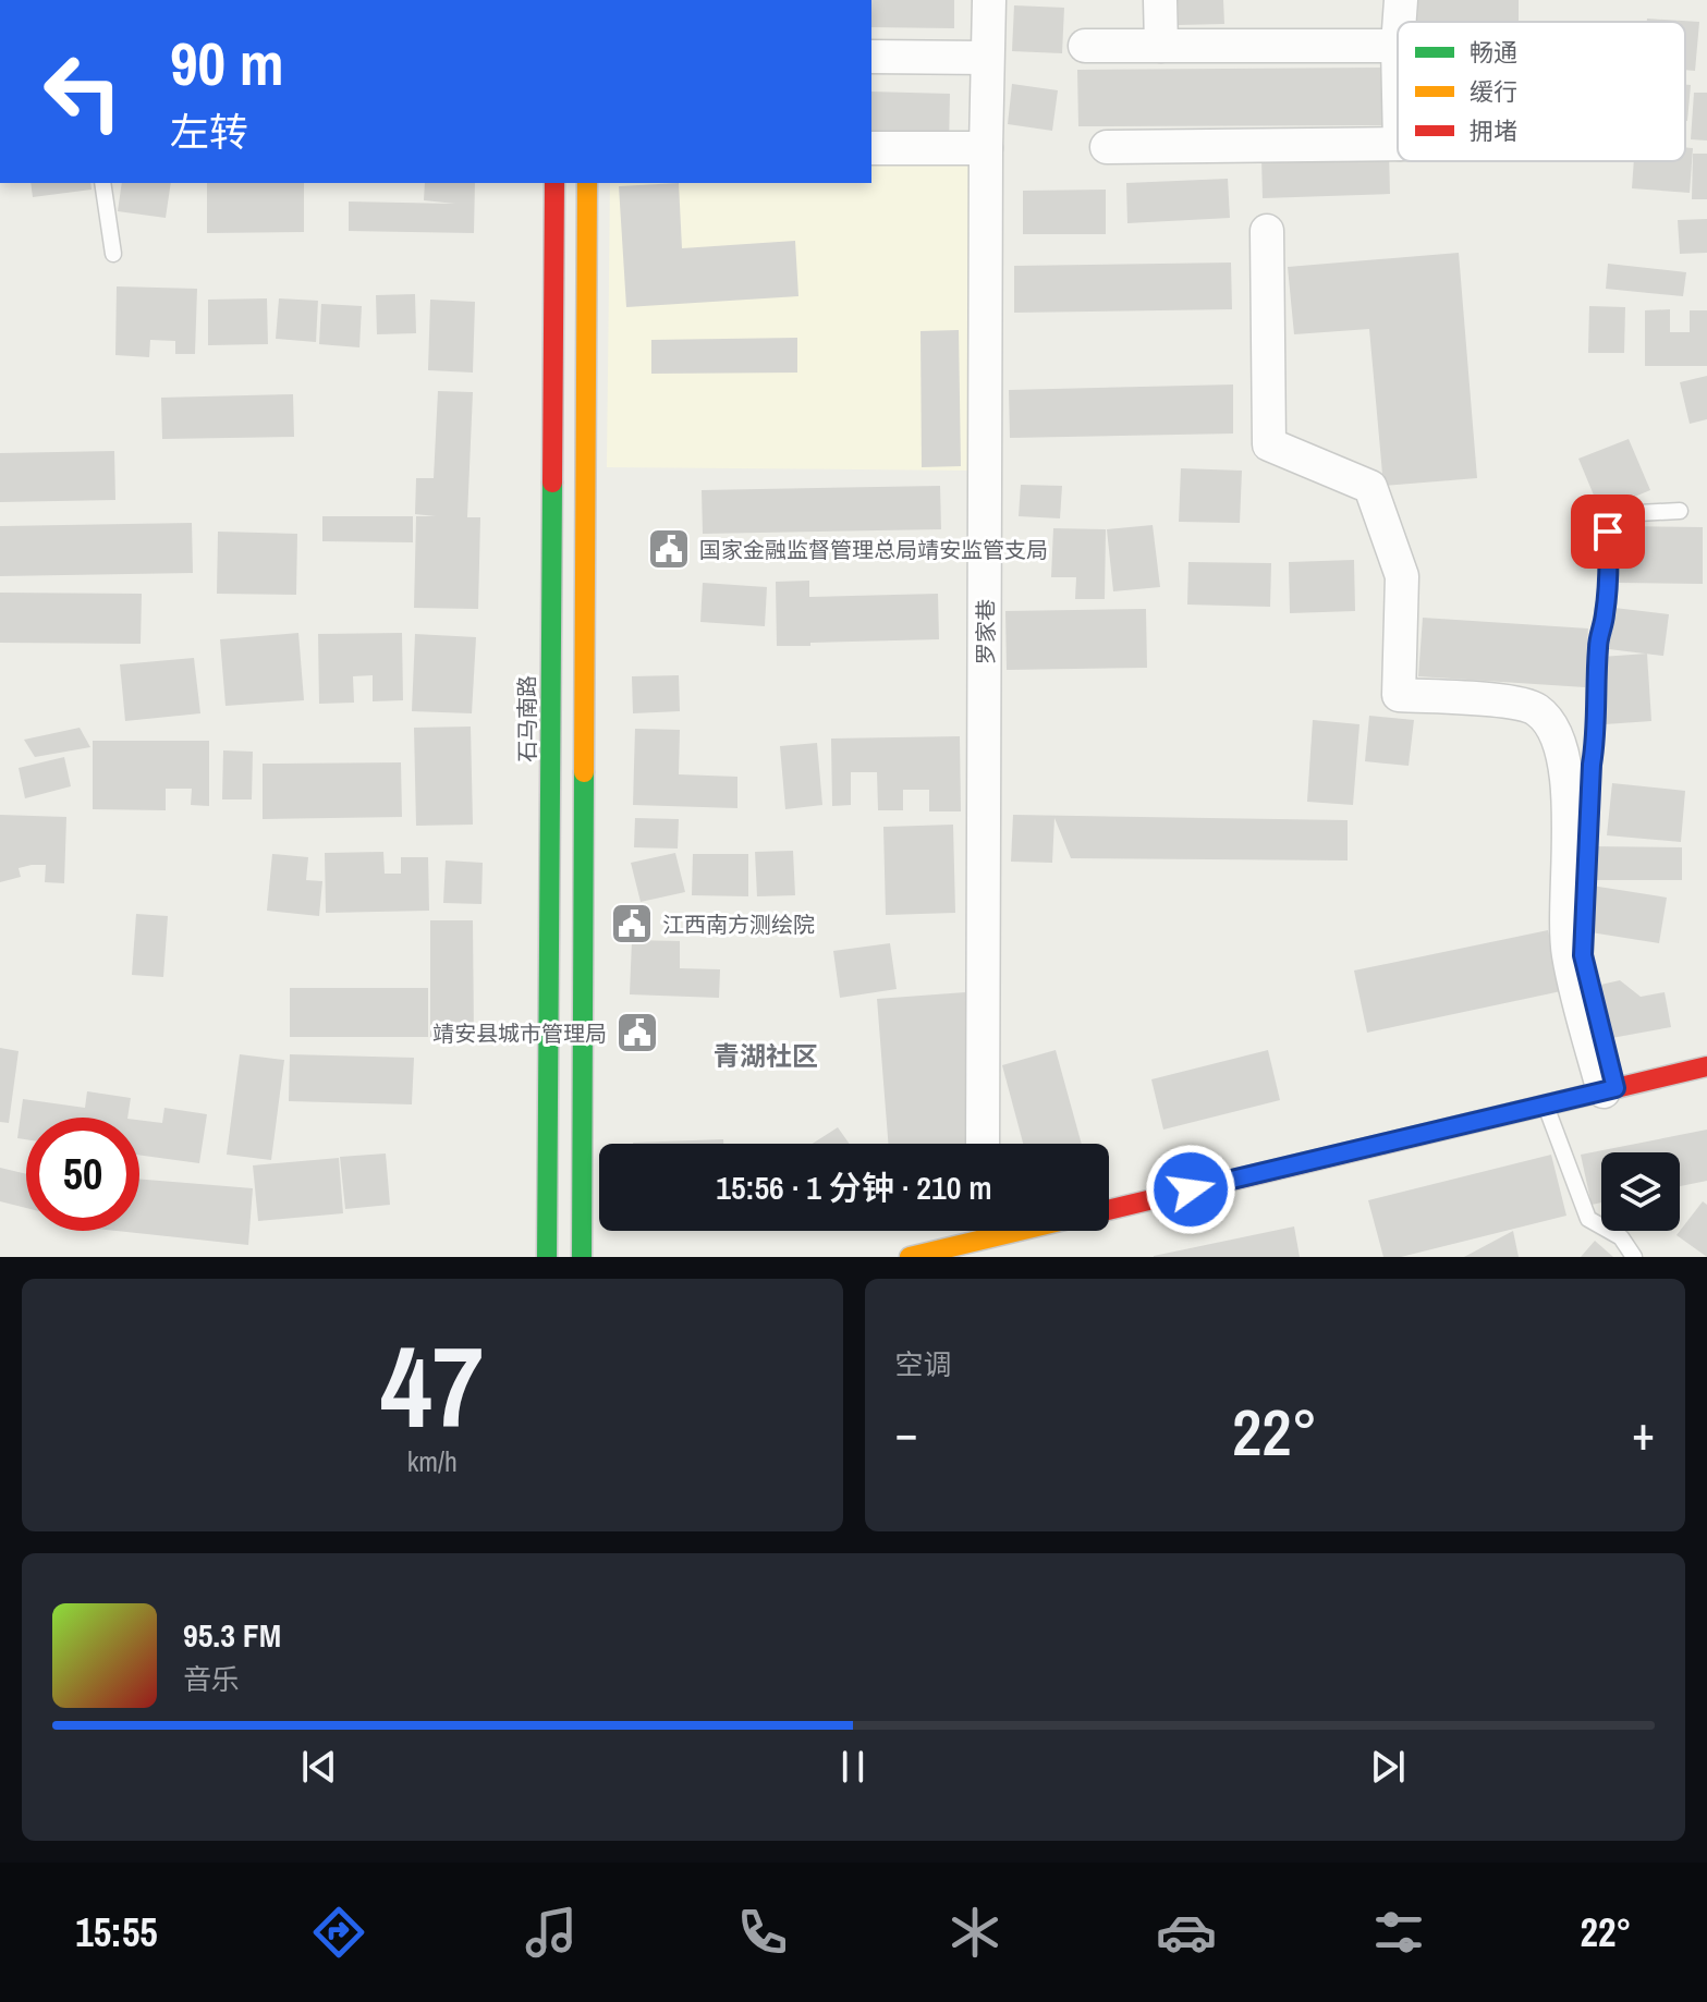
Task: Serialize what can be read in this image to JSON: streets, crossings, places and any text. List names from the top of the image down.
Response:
{
  "streets": {
    "main road": ["石马南路"],
    "street": ["罗家巷"]
  },
  "districts": ["青湖社区"],
  "places": {
    "public building": ["国家金融监督管理总局靖安监管支局", "江西南方测绘院", "靖安县城市管理局"]
  },
  "legend": ["畅通", "缓行", "拥堵"],
  "page": {
    "turn": ["90 m", "左转"],
    "limit": "50",
    "trip": "15:56 · 1 分钟 · 210 m",
    "tile": [
      ["47", "km/h"],
      "空调"
    ],
    "heat": ["−", "22°", "+"],
    "song": ["95.3 FM", "音乐"],
    "tabs": ["15:55", "22°"]
  }
}
